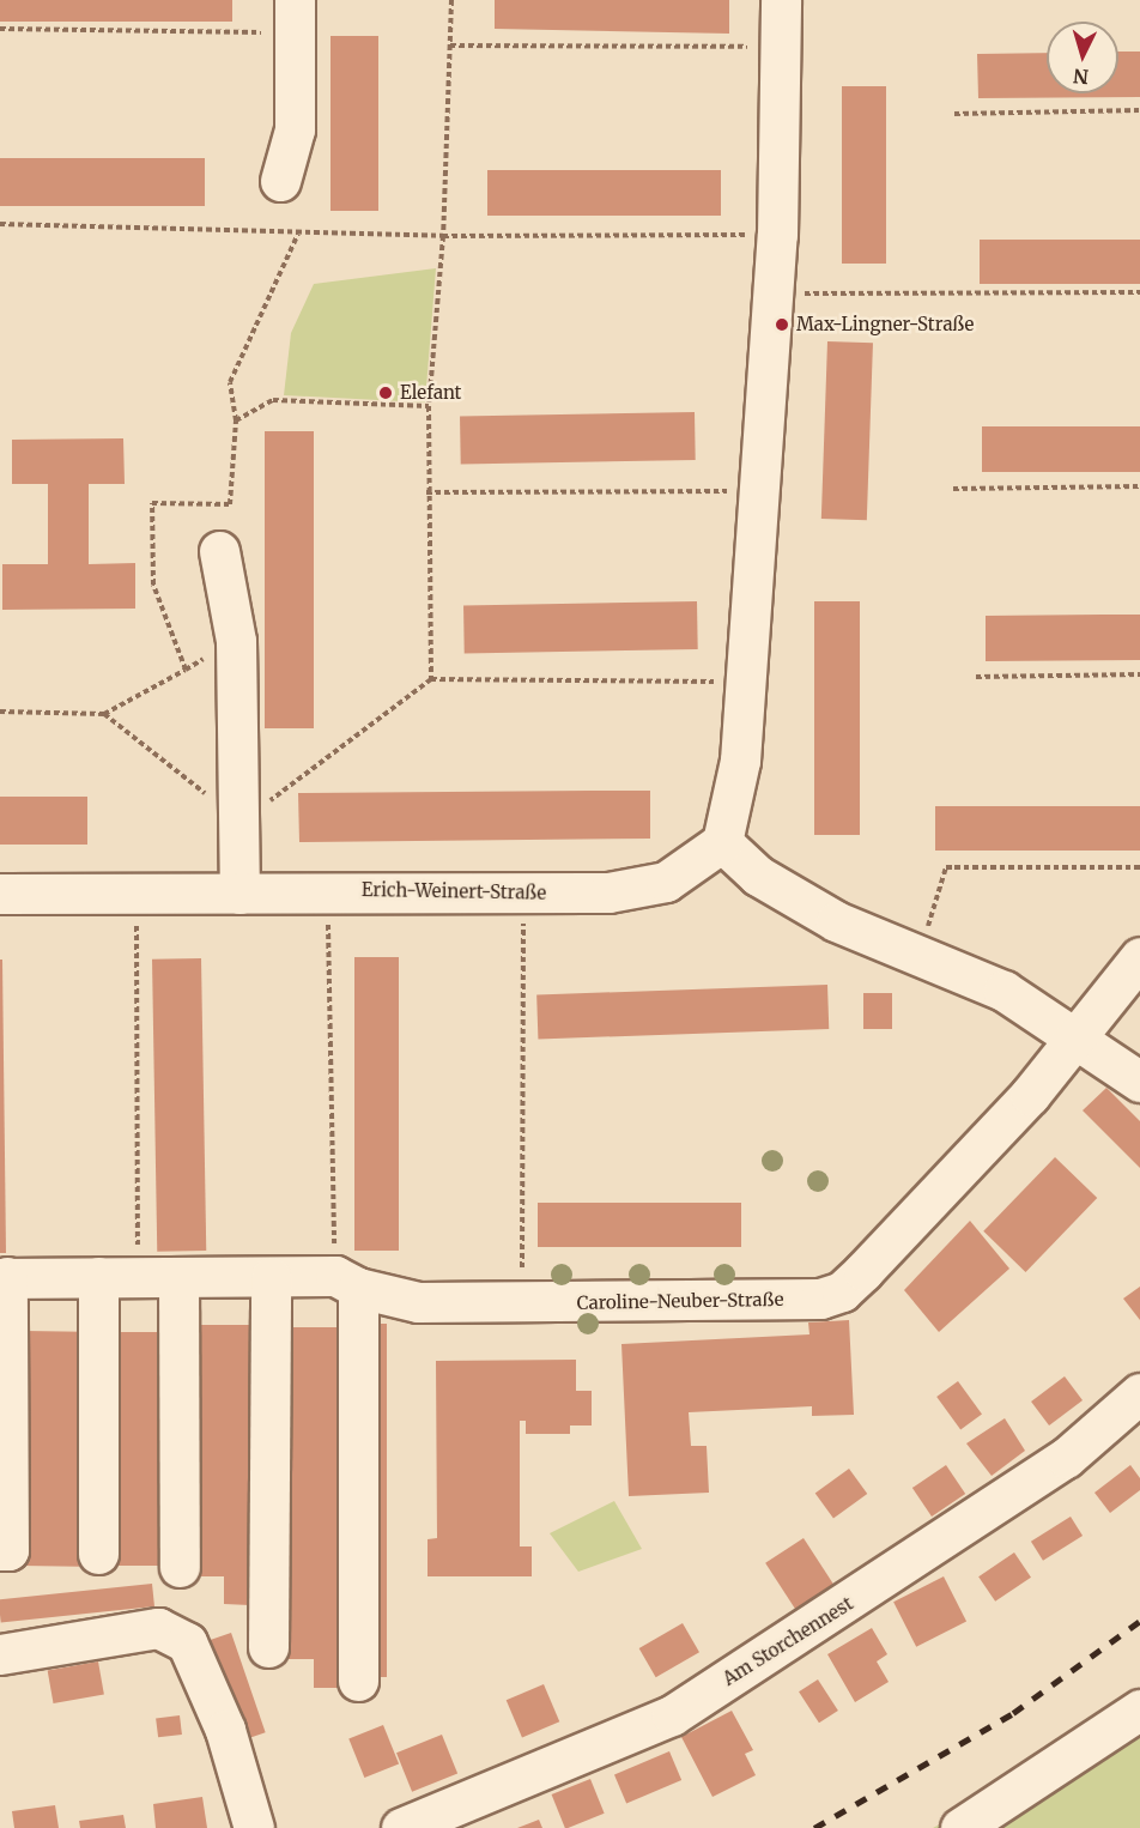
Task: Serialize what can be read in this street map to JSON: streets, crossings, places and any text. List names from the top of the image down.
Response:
{
  "streets": {
    "street": ["Erich-Weinert-Straße", "Caroline-Neuber-Straße", "Am Storchennest"]
  },
  "places": ["Max-Lingner-Straße", "Elefant"],
  "north": "bottom"
}
